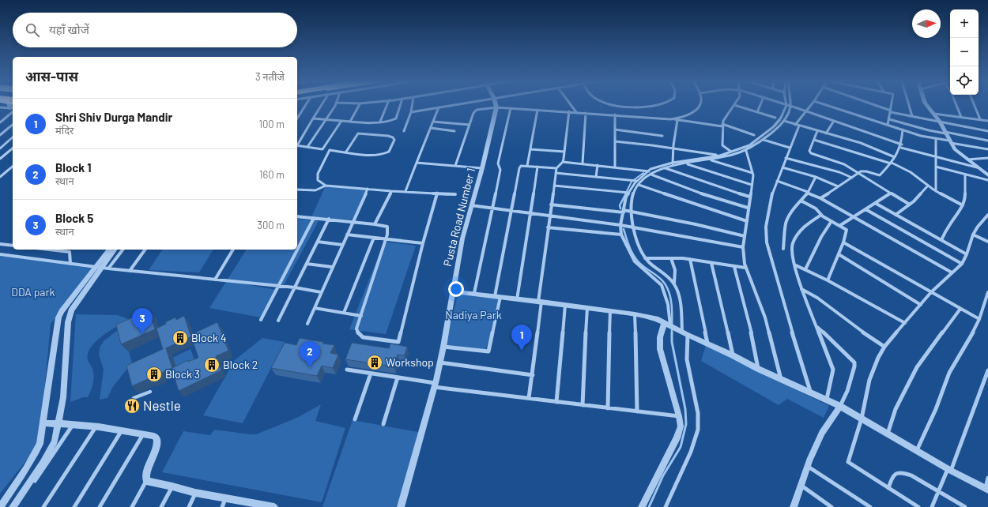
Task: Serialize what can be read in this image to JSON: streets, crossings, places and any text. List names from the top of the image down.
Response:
{
  "streets": {
    "street": ["Pusta Road Number 1"]
  },
  "parks": ["DDA park", "Nadiya Park"],
  "places": {
    "building": [
      "Block 4",
      "Workshop",
      "Block 2",
      "Block 3"
    ],
    "restaurant": ["Nestle"]
  },
  "north": "right",
  "page": {
    "map_buttons": ["+", "−"],
    "search": "यहाँ खोजें",
    "heading": ["आस-पास", "3 नतीजे"],
    "list": [
      {
        "mark": "1",
        "name": "Shri Shiv Durga Mandir",
        "note": "मंदिर",
        "value": "100 m"
      },
      {
        "mark": "2",
        "name": "Block 1",
        "note": "स्थान",
        "value": "160 m"
      },
      {
        "mark": "3",
        "name": "Block 5",
        "note": "स्थान",
        "value": "300 m"
      }
    ],
    "pins": ["3", "1", "2"]
  }
}
